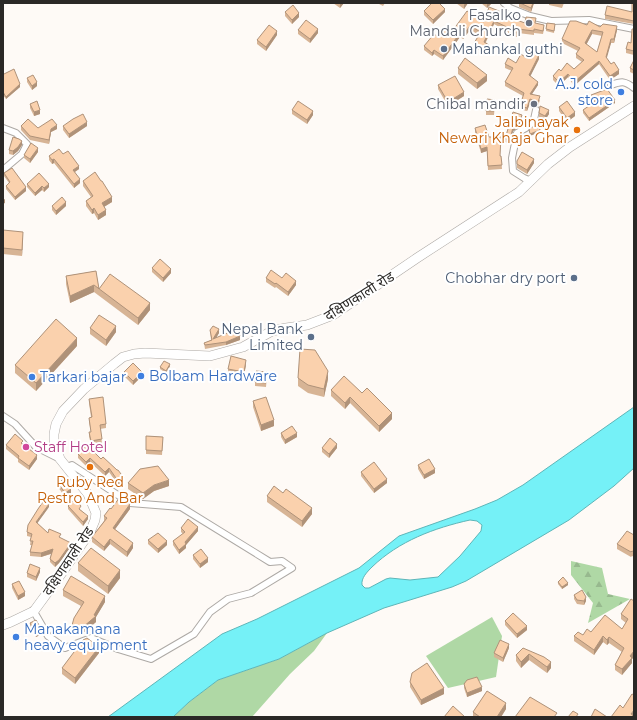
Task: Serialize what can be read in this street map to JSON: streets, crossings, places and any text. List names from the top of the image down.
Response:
{
  "streets": {
    "main road": ["दक्षिणकाली रोड"]
  },
  "places": [
    "Fasalko Mandali Church",
    "Mahankal guthi",
    "A.J. cold store",
    "Chibal mandir",
    "Jalbinayak Newari Khaja Ghar",
    "Chobhar dry port",
    "Nepal Bank Limited",
    "Bolbam Hardware",
    "Tarkari bajar",
    "Staff Hotel",
    "Ruby Red Restro And Bar",
    "Manakamana heavy equipment"
  ]
}
